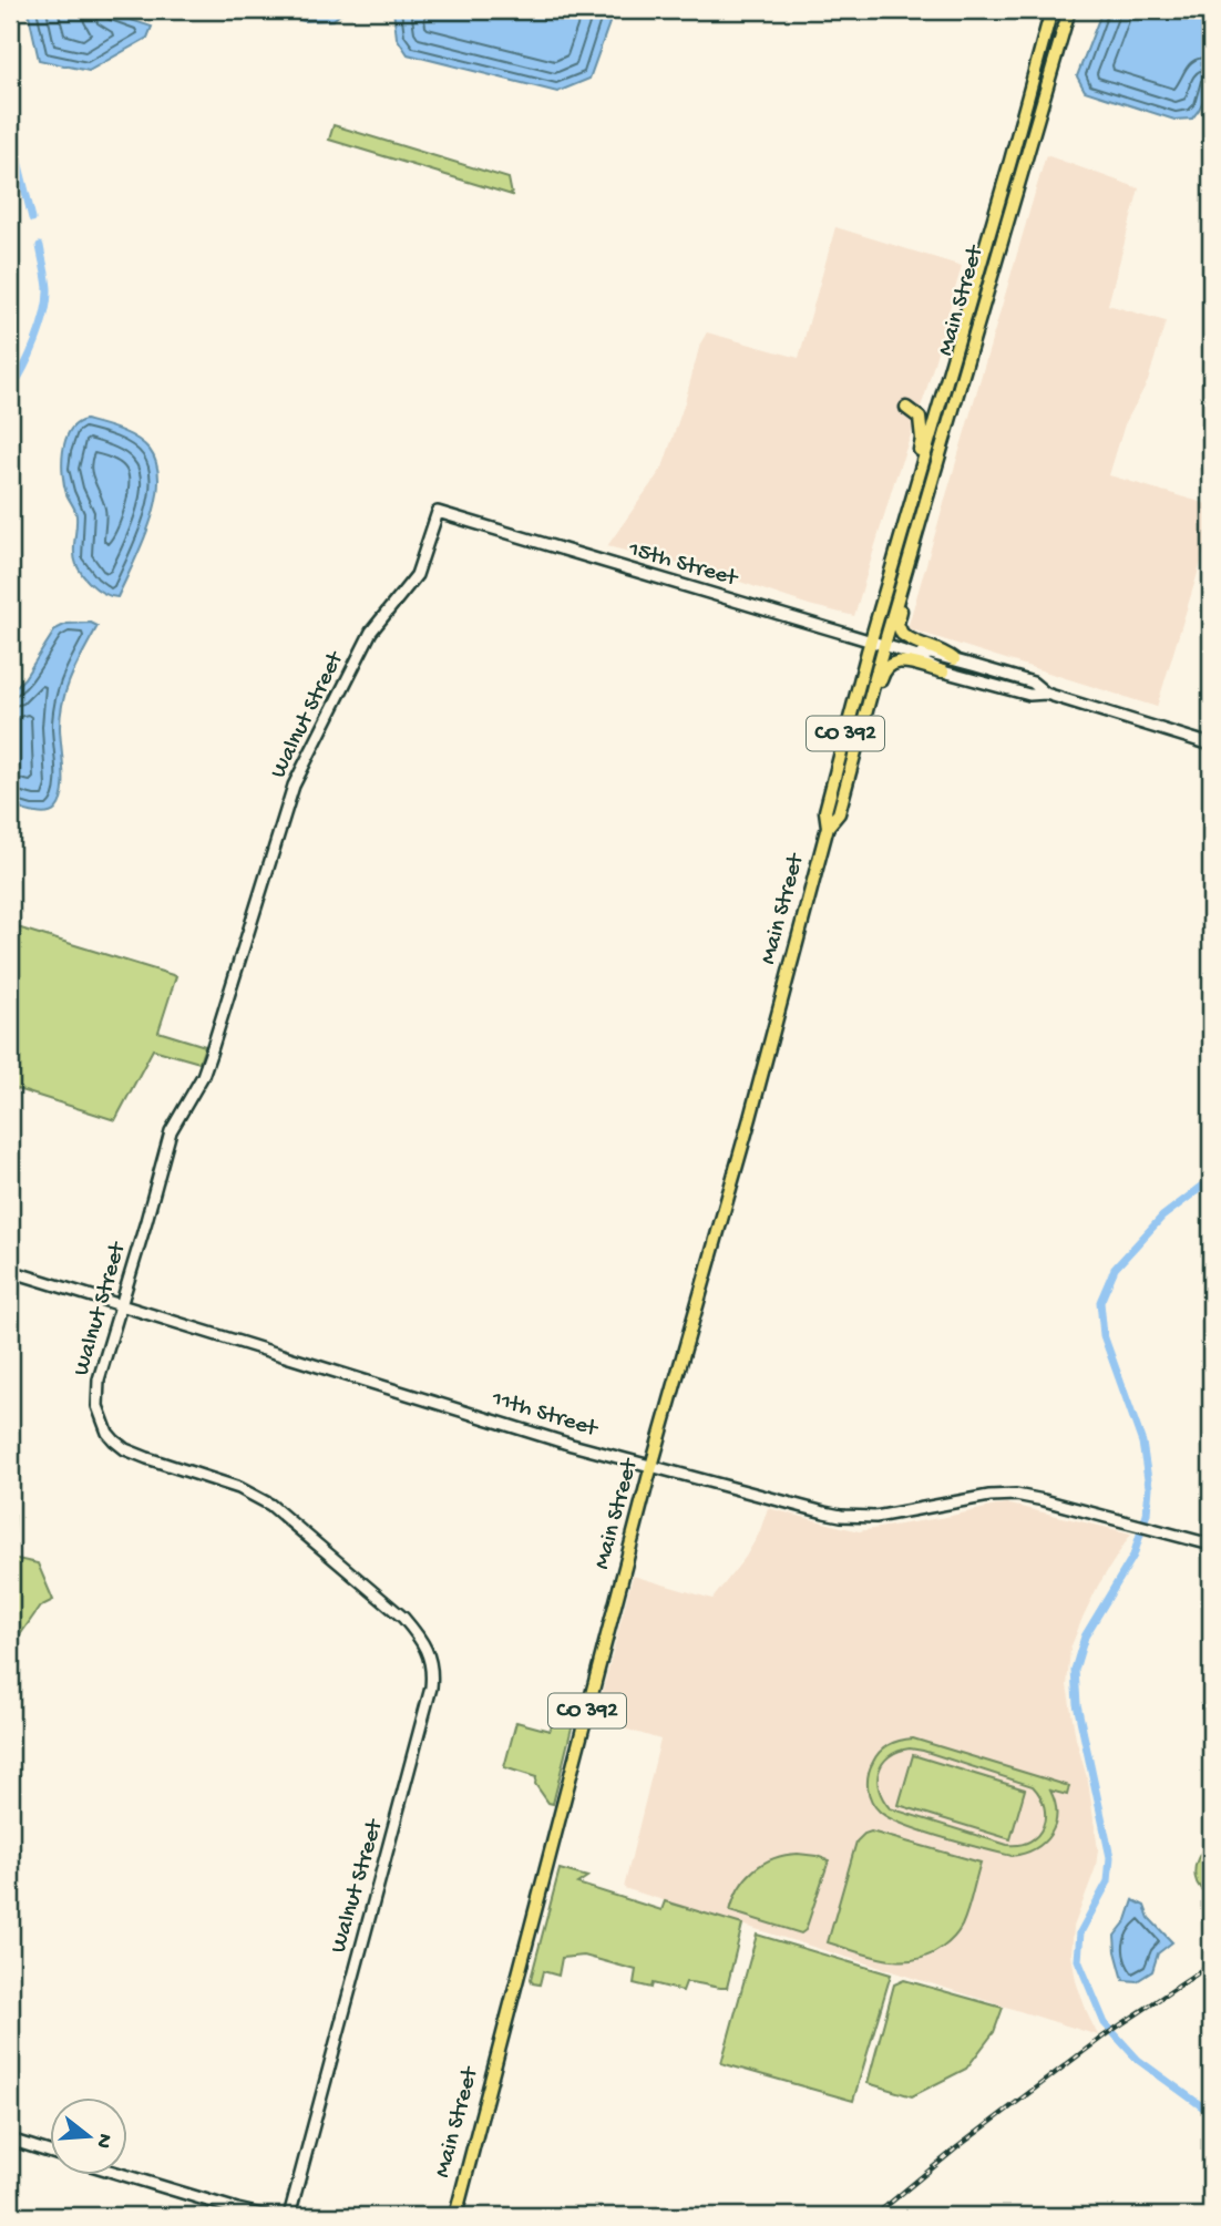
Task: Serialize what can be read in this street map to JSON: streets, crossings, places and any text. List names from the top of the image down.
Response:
{
  "streets": {
    "main road": ["Main Street", "CO 392"],
    "street": ["15th Street", "Walnut Street", "11th Street"]
  },
  "crossings": [
    ["Main Street", "15th Street"],
    ["Main Street", "11th Street"],
    ["15th Street", "Walnut Street"],
    ["Walnut Street", "11th Street"]
  ],
  "north": "right"
}
